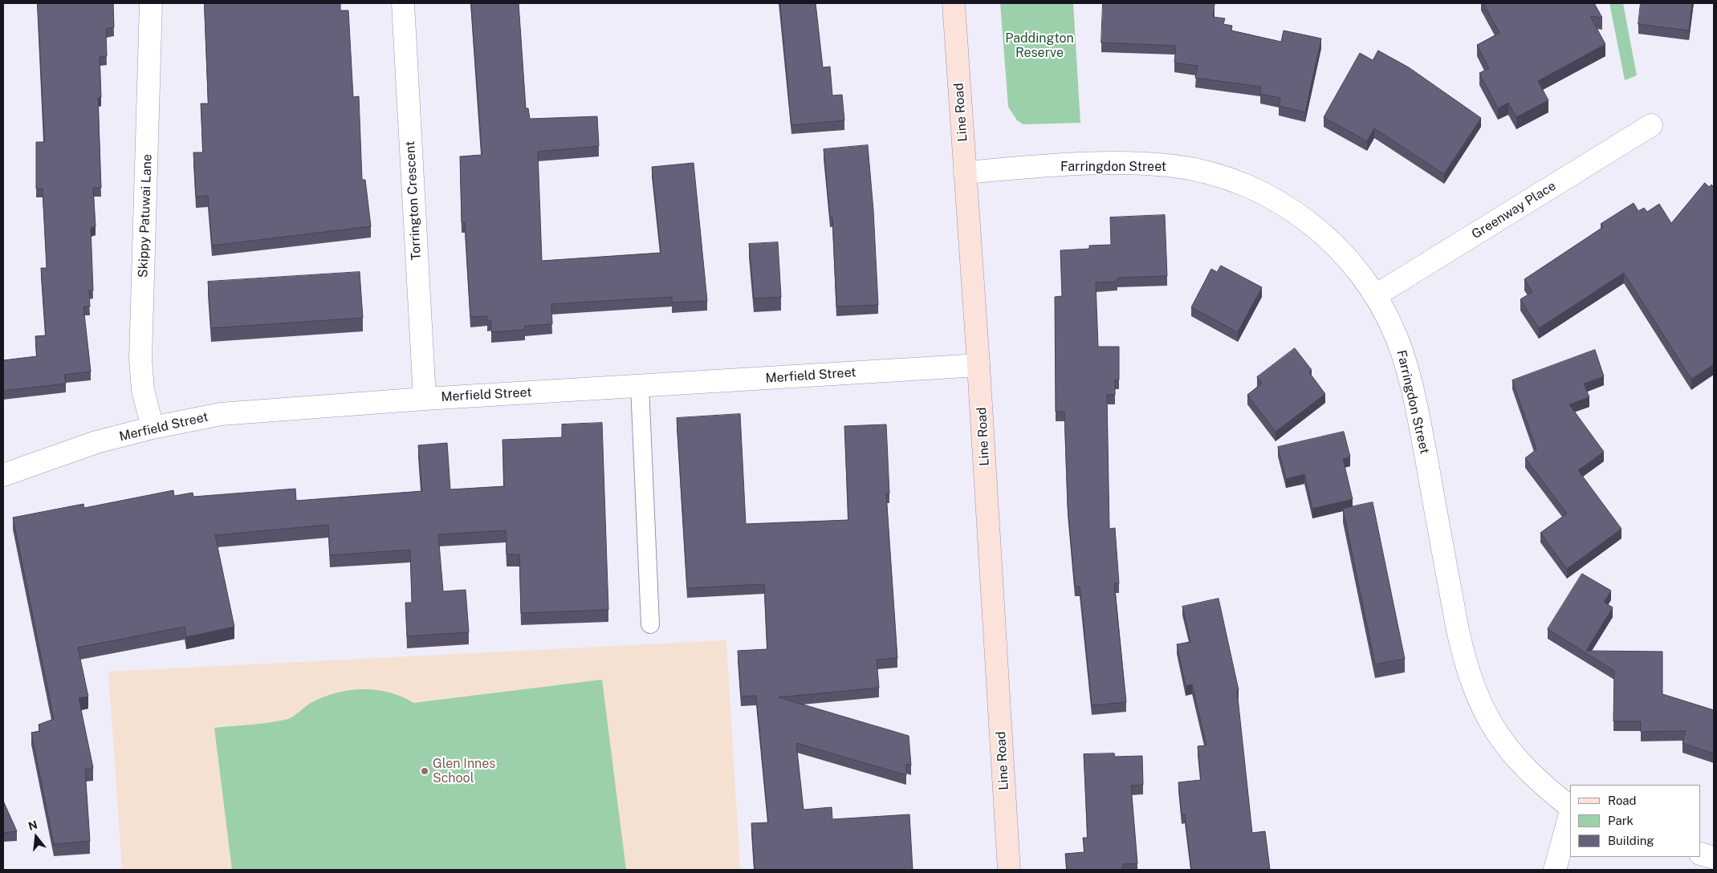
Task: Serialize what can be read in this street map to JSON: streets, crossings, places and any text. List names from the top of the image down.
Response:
{
  "streets": {
    "main road": ["Line Road"],
    "street": [
      "Farringdon Street",
      "Torrington Crescent",
      "Greenway Place",
      "Skippy Patuwai Lane",
      "Merfield Street"
    ]
  },
  "crossings": [
    ["Line Road", "Farringdon Street"],
    ["Line Road", "Merfield Street"],
    ["Farringdon Street", "Greenway Place"],
    ["Torrington Crescent", "Merfield Street"],
    ["Skippy Patuwai Lane", "Merfield Street"]
  ],
  "parks": ["Paddington Reserve"],
  "places": ["Glen Innes School"],
  "legend": ["Road", "Park", "Building"],
  "north": "top"
}
